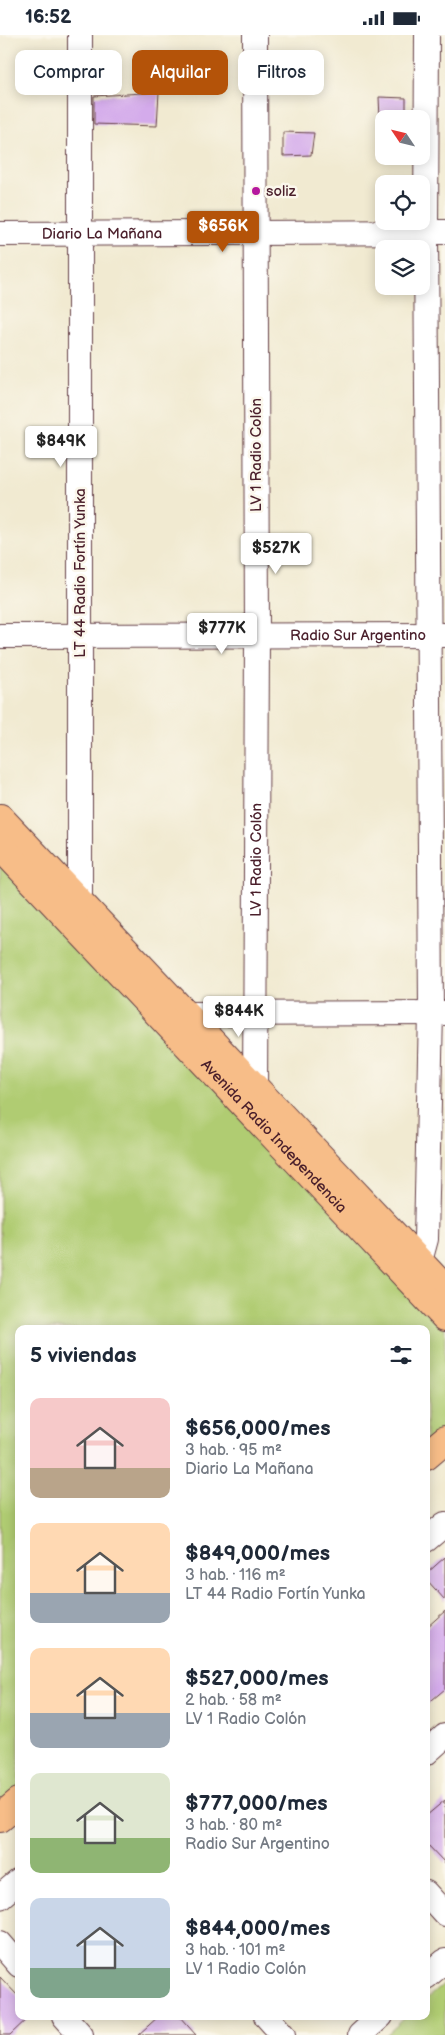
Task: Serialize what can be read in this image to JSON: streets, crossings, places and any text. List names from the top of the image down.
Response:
{
  "streets": {
    "main road": ["Avenida Radio Independencia"],
    "street": [
      "Diario La Mañana",
      "LV 1 Radio Colón",
      "LT 44 Radio Fortín Yunka",
      "Radio Sur Argentino"
    ]
  },
  "crossings": [
    ["Diario La Mañana", "LV 1 Radio Colón"],
    ["Diario La Mañana", "LT 44 Radio Fortín Yunka"],
    ["LV 1 Radio Colón", "Radio Sur Argentino"],
    ["LV 1 Radio Colón", "Avenida Radio Independencia"],
    ["LT 44 Radio Fortín Yunka", "Radio Sur Argentino"],
    ["LT 44 Radio Fortín Yunka", "Avenida Radio Independencia"]
  ],
  "places": ["soliz"],
  "north": "top left",
  "page": {
    "status": "16:52",
    "chip": ["Comprar", "Alquilar", "Filtros"],
    "price": [
      "$656K",
      "$849K",
      "$527K",
      "$777K",
      "$844K"
    ],
    "heading": "5 viviendas",
    "list": [
      {
        "name": "$656,000/mes",
        "note": "3 hab. · 95 m² · Diario La Mañana"
      },
      {
        "name": "$849,000/mes",
        "note": "3 hab. · 116 m² · LT 44 Radio Fortín Yunka"
      },
      {
        "name": "$527,000/mes",
        "note": "2 hab. · 58 m² · LV 1 Radio Colón"
      },
      {
        "name": "$777,000/mes",
        "note": "3 hab. · 80 m² · Radio Sur Argentino"
      },
      {
        "name": "$844,000/mes",
        "note": "3 hab. · 101 m² · LV 1 Radio Colón"
      }
    ]
  }
}
